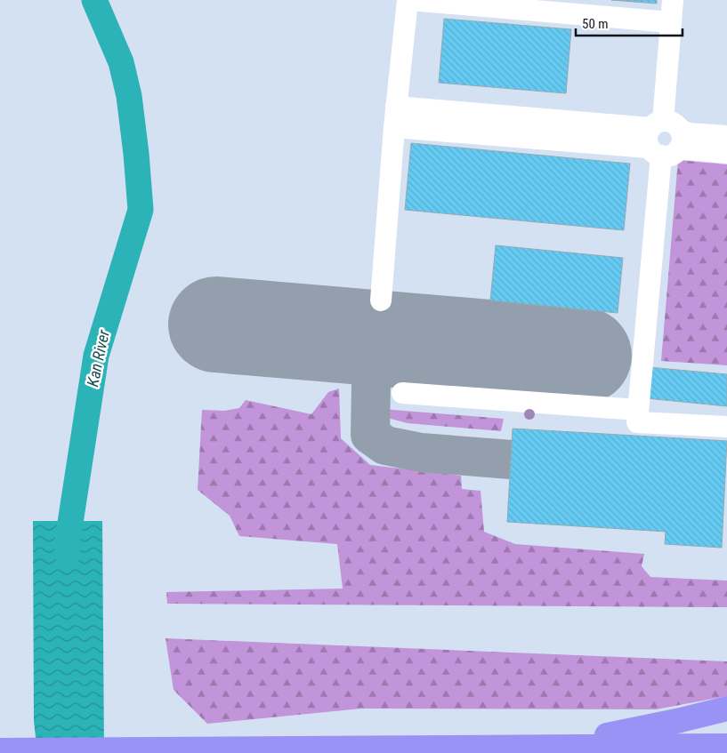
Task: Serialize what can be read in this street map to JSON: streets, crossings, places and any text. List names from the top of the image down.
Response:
{
  "water": ["Kan River"],
  "scale_bar": "50 m"
}
